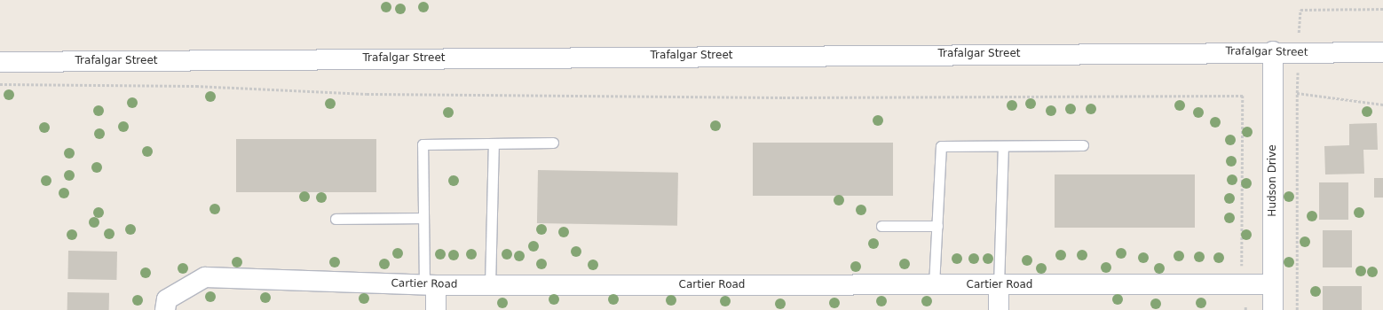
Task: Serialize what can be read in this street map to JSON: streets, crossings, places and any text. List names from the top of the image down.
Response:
{
  "streets": {
    "street": ["Trafalgar Street", "Hudson Drive", "Cartier Road"]
  },
  "crossings": [
    ["Trafalgar Street", "Hudson Drive"],
    ["Hudson Drive", "Cartier Road"]
  ]
}
